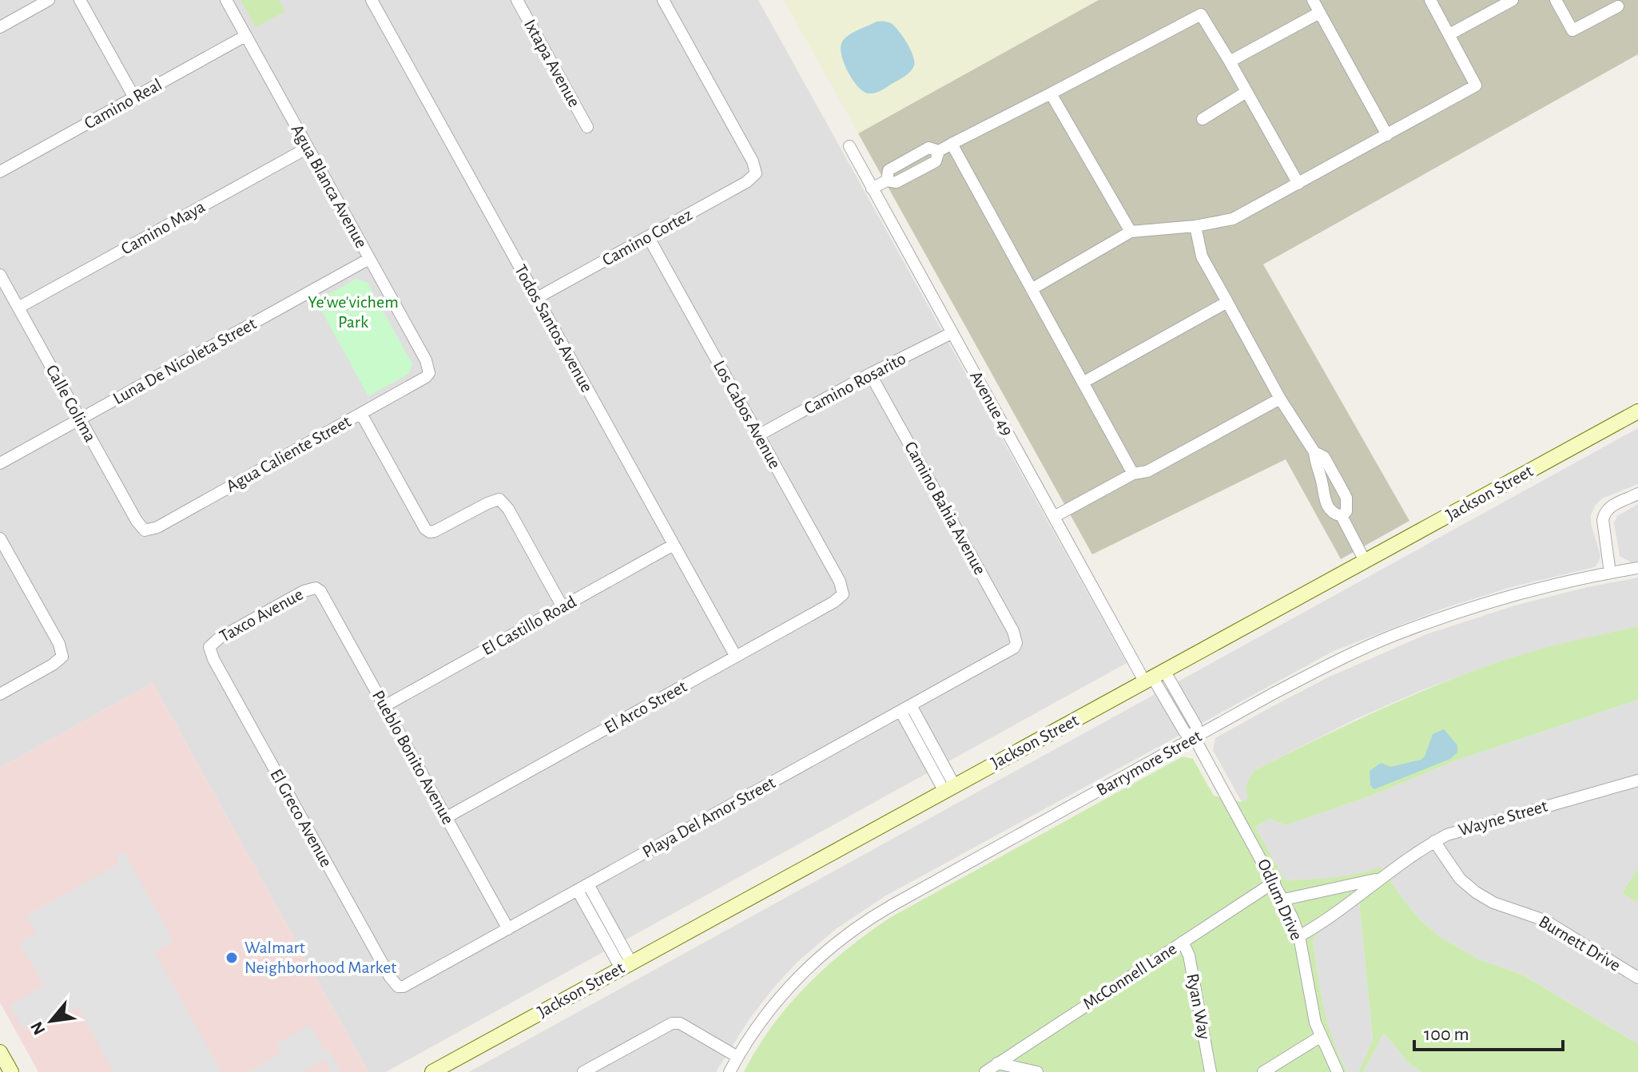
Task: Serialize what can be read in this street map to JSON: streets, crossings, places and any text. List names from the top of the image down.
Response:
{
  "streets": {
    "main road": ["Jackson Street"],
    "street": [
      "Ixtapa Avenue",
      "Camino Real",
      "Agua Blanca Avenue",
      "Camino Maya",
      "Camino Cortez",
      "Todos Santos Avenue",
      "Luna De Nicoleta Street",
      "Camino Rosarito",
      "Calle Colima",
      "Avenue 49",
      "Los Cabos Avenue",
      "Agua Caliente Street",
      "Camino Bahia Avenue",
      "Taxco Avenue",
      "El Castillo Road",
      "El Arco Street",
      "Pueblo Bonito Avenue",
      "Barrymore Street",
      "Playa Del Amor Street",
      "El Greco Avenue",
      "Wayne Street",
      "Odlum Drive",
      "Burnett Drive",
      "McConnell Lane",
      "Ryan Way"
    ]
  },
  "crossings": [
    ["Camino Real", "Agua Blanca Avenue"],
    ["Agua Blanca Avenue", "Camino Maya"],
    ["Agua Blanca Avenue", "Luna De Nicoleta Street"],
    ["Agua Blanca Avenue", "Agua Caliente Street"],
    ["Camino Maya", "Calle Colima"],
    ["Camino Cortez", "Todos Santos Avenue"],
    ["Camino Cortez", "Los Cabos Avenue"],
    ["Todos Santos Avenue", "El Castillo Road"],
    ["Todos Santos Avenue", "El Arco Street"],
    ["Luna De Nicoleta Street", "Calle Colima"],
    ["Camino Rosarito", "Avenue 49"],
    ["Camino Rosarito", "Los Cabos Avenue"],
    ["Camino Rosarito", "Camino Bahia Avenue"],
    ["Calle Colima", "Agua Caliente Street"],
    ["Avenue 49", "Jackson Street"],
    ["Avenue 49", "Odlum Drive"],
    ["Los Cabos Avenue", "El Arco Street"],
    ["Jackson Street", "Odlum Drive"],
    ["Camino Bahia Avenue", "Playa Del Amor Street"],
    ["Taxco Avenue", "Pueblo Bonito Avenue"],
    ["Taxco Avenue", "El Greco Avenue"],
    ["El Castillo Road", "Pueblo Bonito Avenue"],
    ["El Arco Street", "Pueblo Bonito Avenue"],
    ["Pueblo Bonito Avenue", "Playa Del Amor Street"],
    ["Barrymore Street", "Odlum Drive"],
    ["Playa Del Amor Street", "El Greco Avenue"],
    ["Wayne Street", "Odlum Drive"],
    ["Wayne Street", "Burnett Drive"],
    ["Odlum Drive", "McConnell Lane"],
    ["McConnell Lane", "Ryan Way"]
  ],
  "parks": ["Ye'we'vichem Park"],
  "places": ["Walmart Neighborhood Market"],
  "scale_bar": "100 m",
  "north": "bottom left"
}
